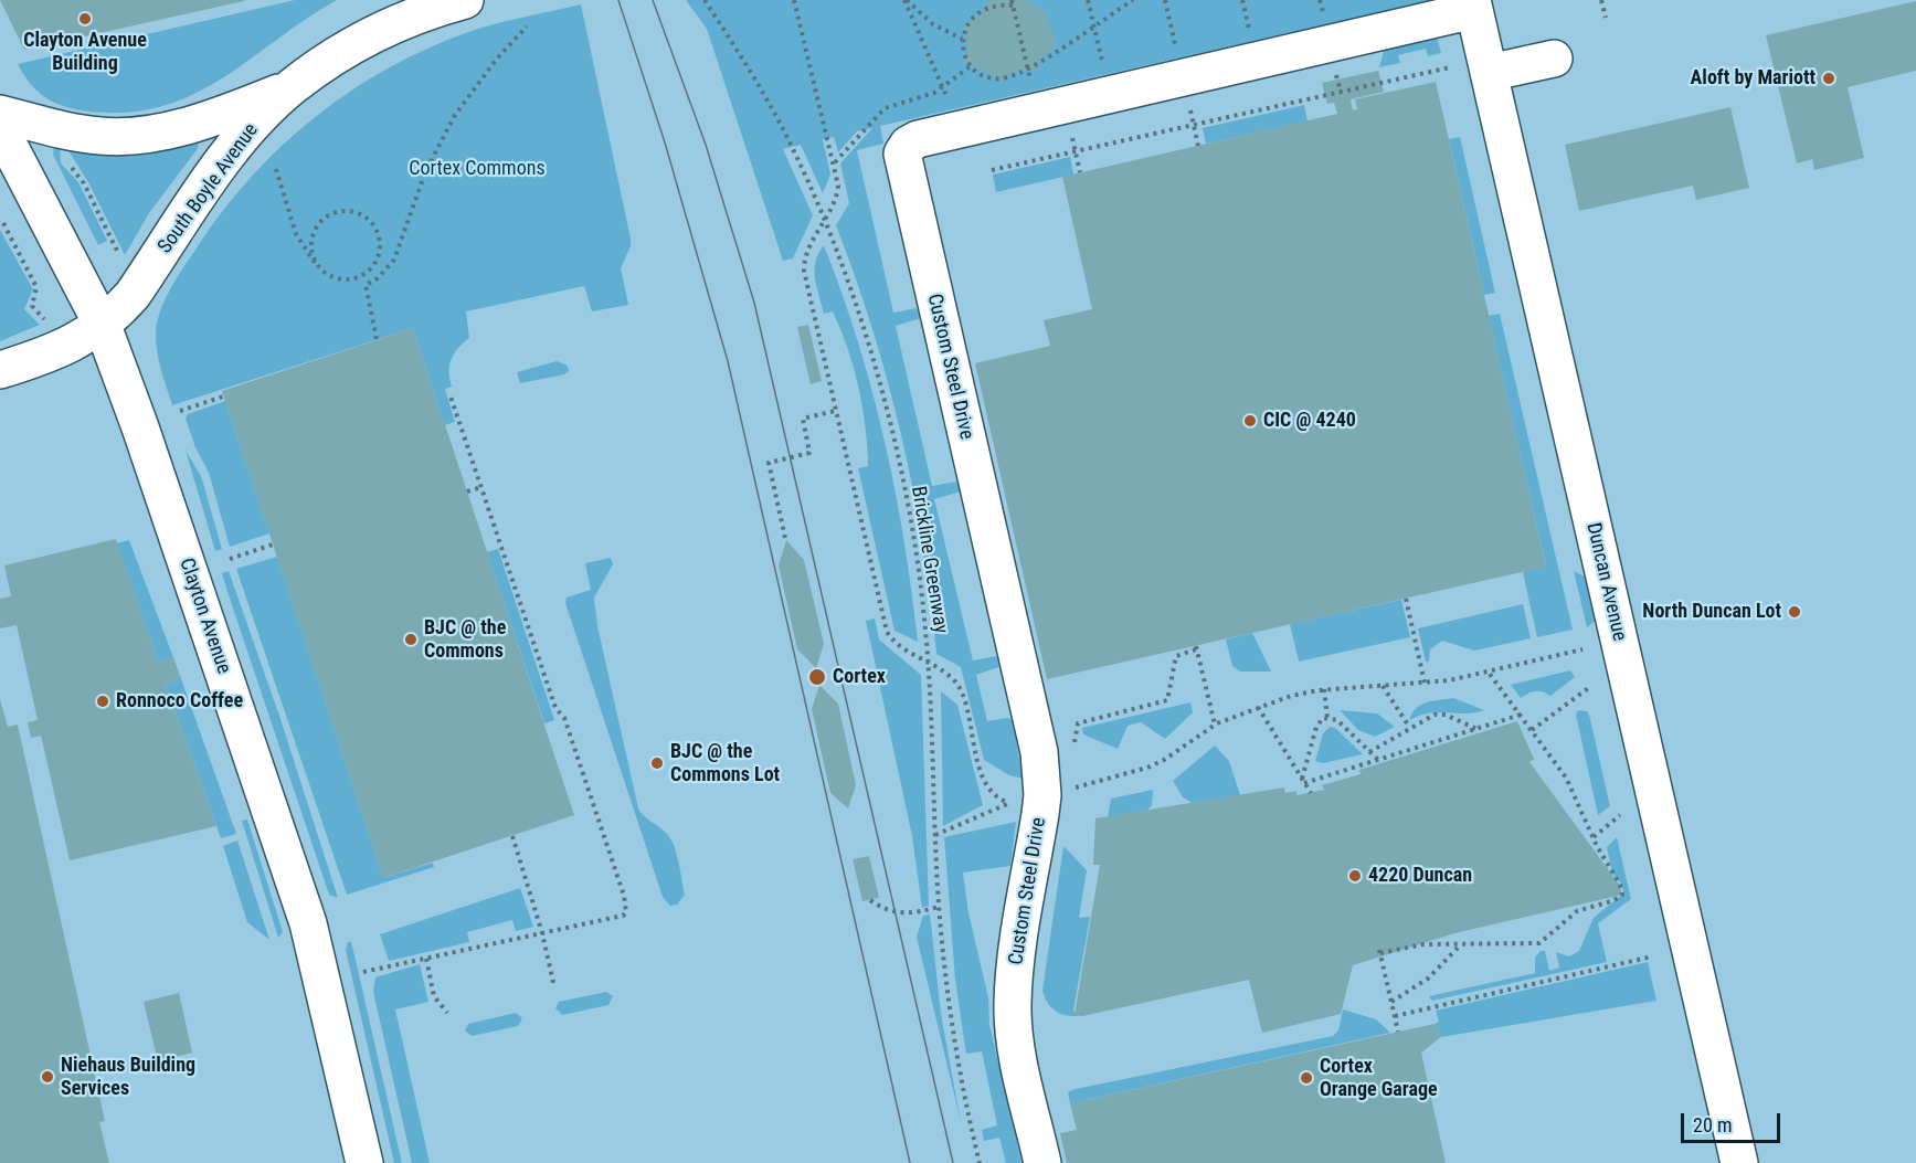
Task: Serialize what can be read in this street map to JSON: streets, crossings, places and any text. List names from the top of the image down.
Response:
{
  "streets": {
    "street": [
      "South Boyle Avenue",
      "Custom Steel Drive",
      "Duncan Avenue",
      "Clayton Avenue"
    ],
    "path": ["Brickline Greenway"]
  },
  "crossings": [
    ["South Boyle Avenue", "Clayton Avenue"],
    ["Custom Steel Drive", "Duncan Avenue"]
  ],
  "parks": ["Cortex Commons"],
  "places": [
    "Clayton Avenue Building",
    "Aloft by Mariott",
    "CIC @ 4240",
    "North Duncan Lot",
    "BJC @ the Commons",
    "Cortex",
    "Ronnoco Coffee",
    "BJC @ the Commons Lot",
    "4220 Duncan",
    "Niehaus Building Services",
    "Cortex Orange Garage"
  ],
  "scale_bar": "20 m"
}
